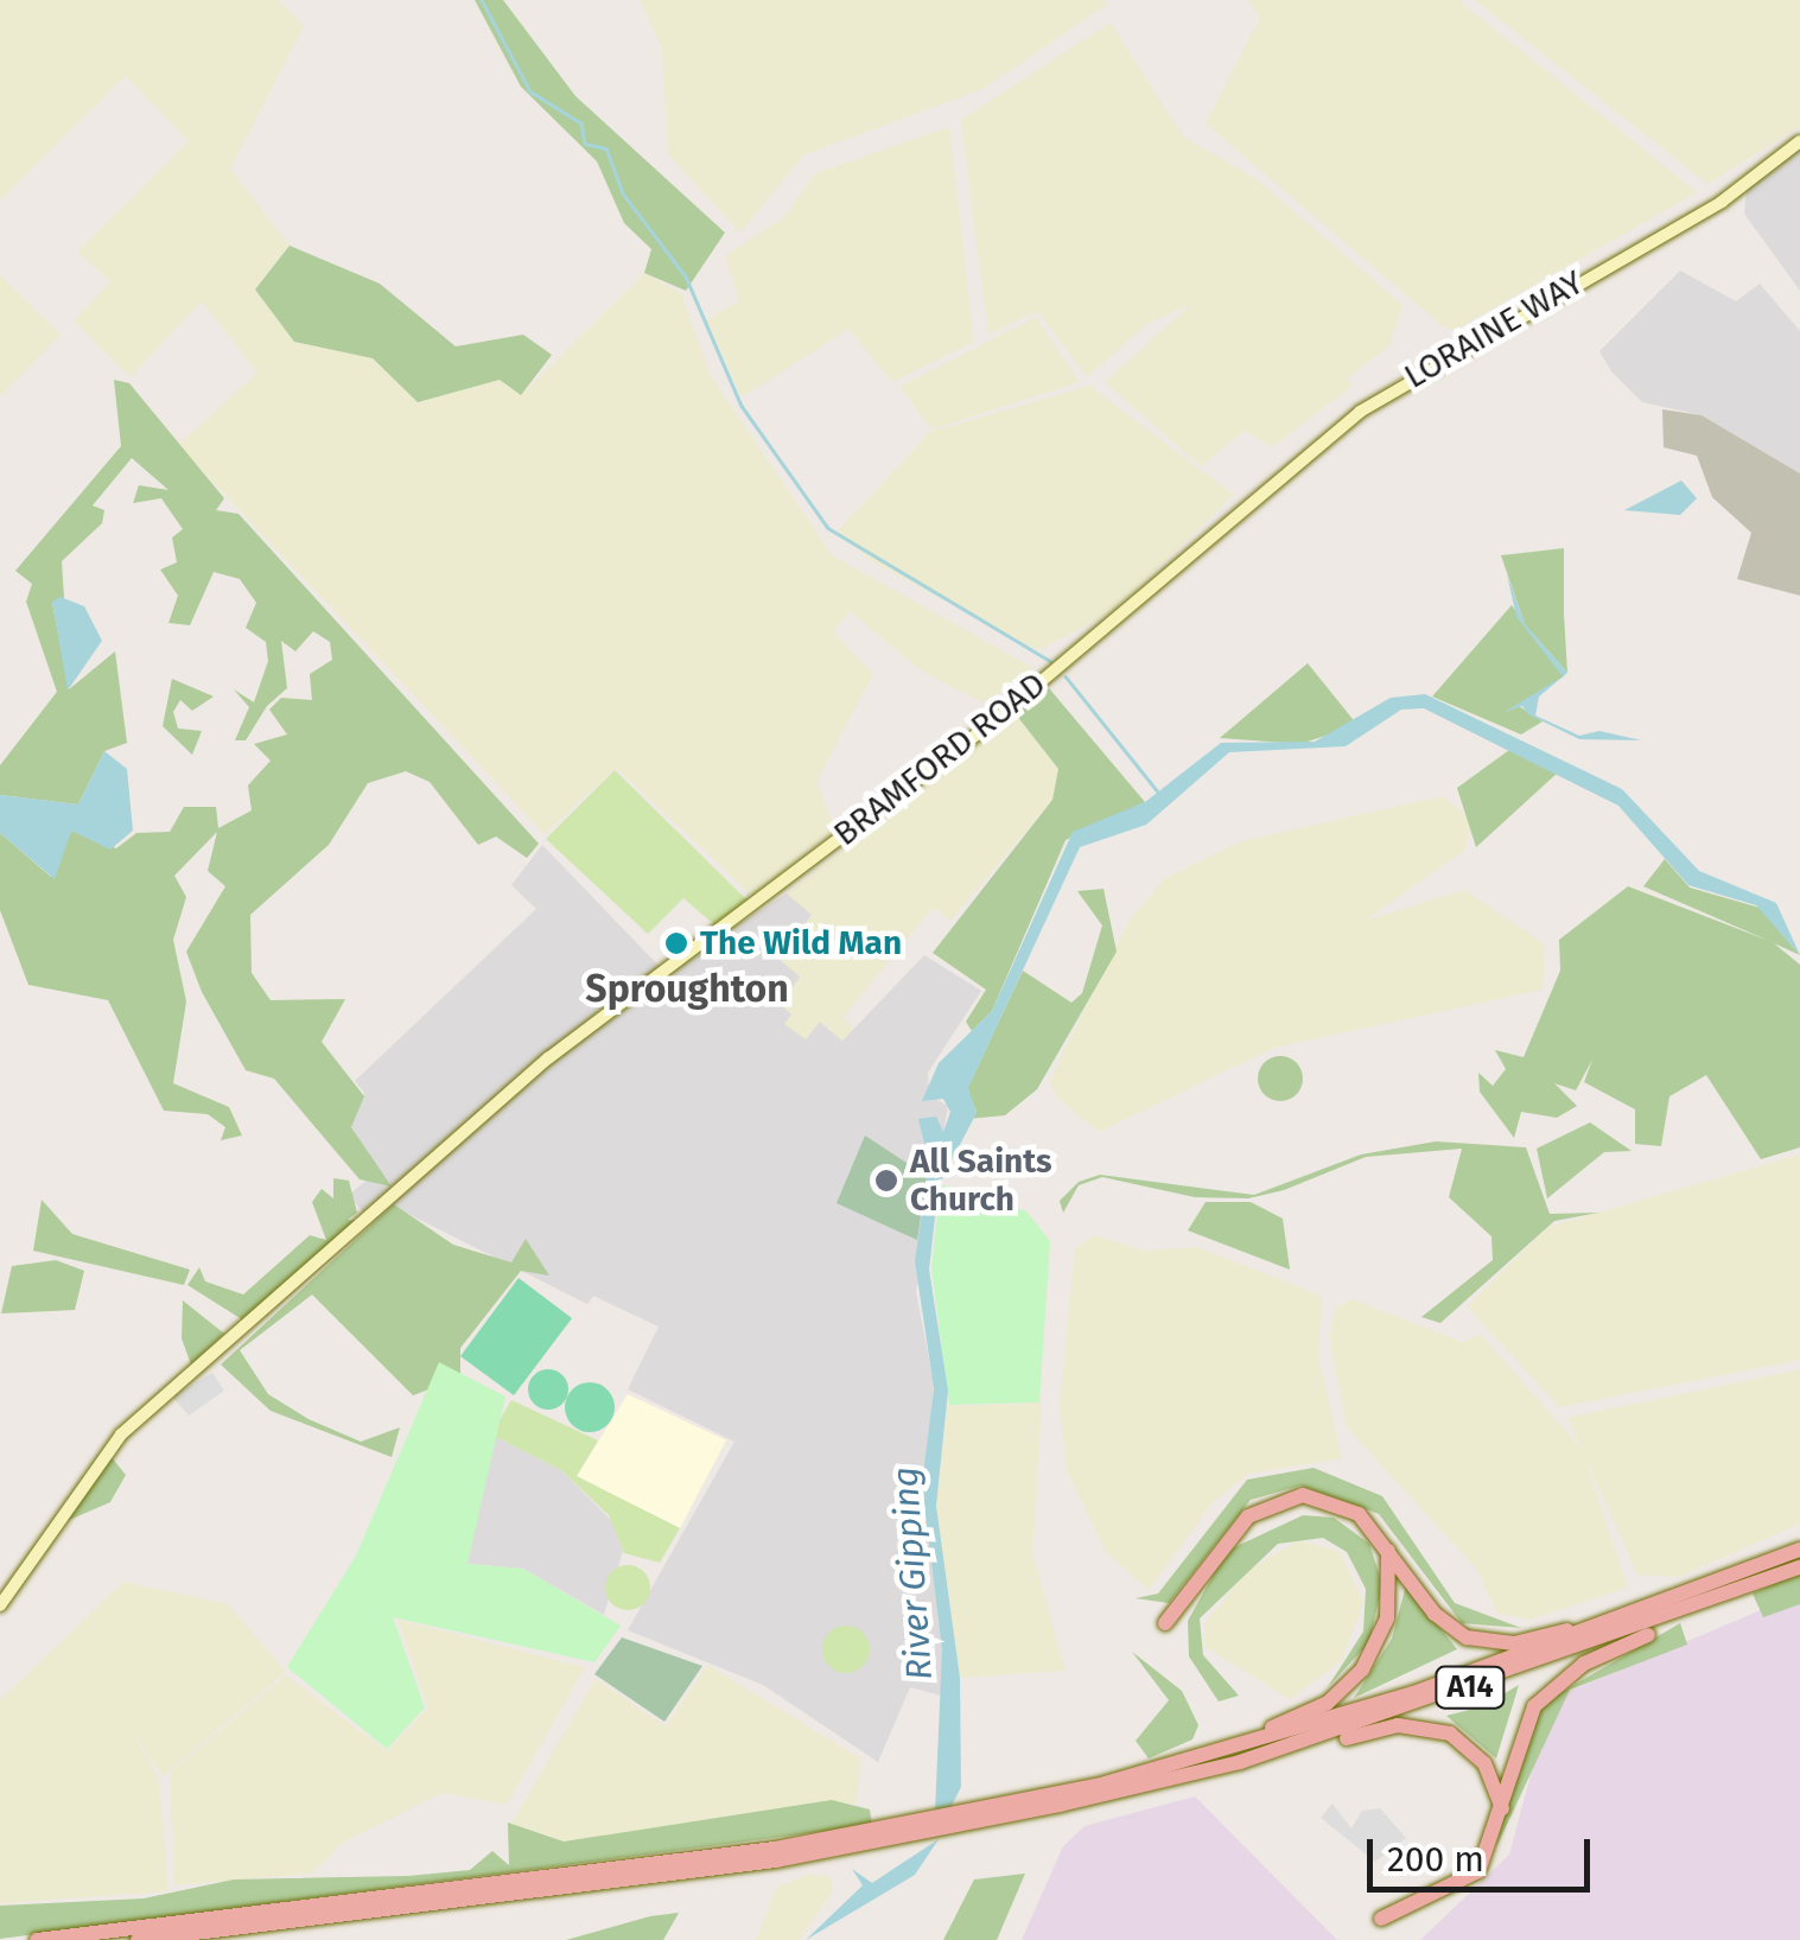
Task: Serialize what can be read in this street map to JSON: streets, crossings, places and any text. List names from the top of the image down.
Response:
{
  "streets": {
    "highway": ["A14"],
    "main road": ["LORAINE WAY", "BRAMFORD ROAD"]
  },
  "crossings": [
    ["LORAINE WAY", "BRAMFORD ROAD"]
  ],
  "districts": ["Sproughton"],
  "water": ["River Gipping"],
  "places": ["The Wild Man", "All Saints Church"],
  "scale_bar": "200 m"
}
